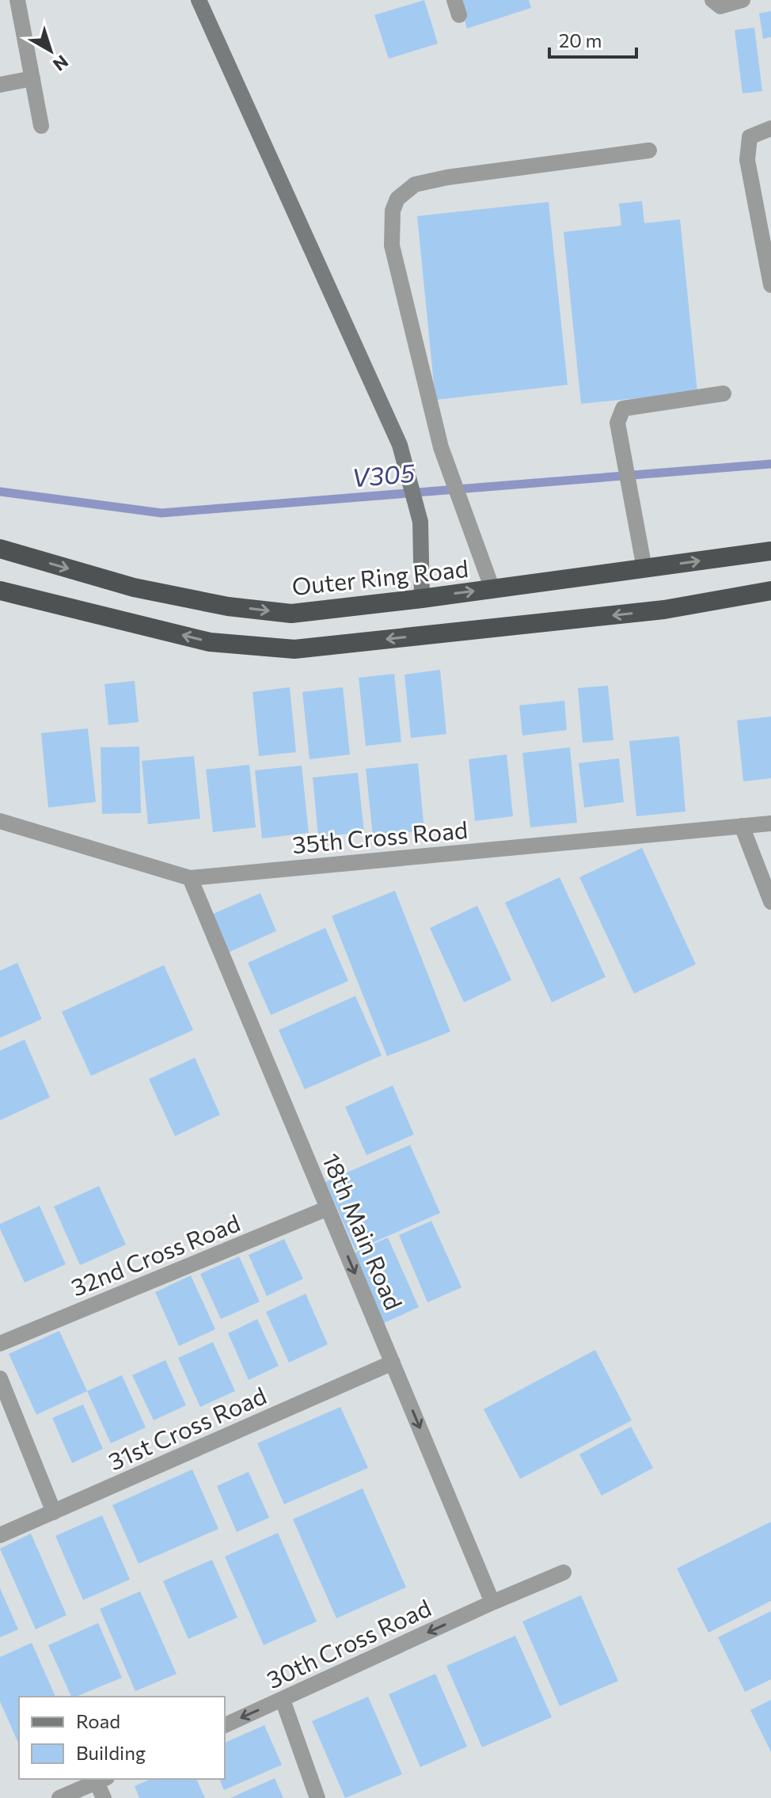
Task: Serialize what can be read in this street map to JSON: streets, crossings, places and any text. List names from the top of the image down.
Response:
{
  "streets": {
    "highway": ["Outer Ring Road"],
    "street": [
      "35th Cross Road",
      "18th Main Road",
      "32nd Cross Road",
      "31st Cross Road",
      "30th Cross Road"
    ]
  },
  "crossings": [
    ["35th Cross Road", "18th Main Road"],
    ["18th Main Road", "32nd Cross Road"],
    ["18th Main Road", "31st Cross Road"],
    ["18th Main Road", "30th Cross Road"]
  ],
  "one_way": ["18th Main Road", "30th Cross Road"],
  "water": ["V305"],
  "legend": ["Road", "Building"],
  "scale_bar": "20 m",
  "north": "bottom right"
}
